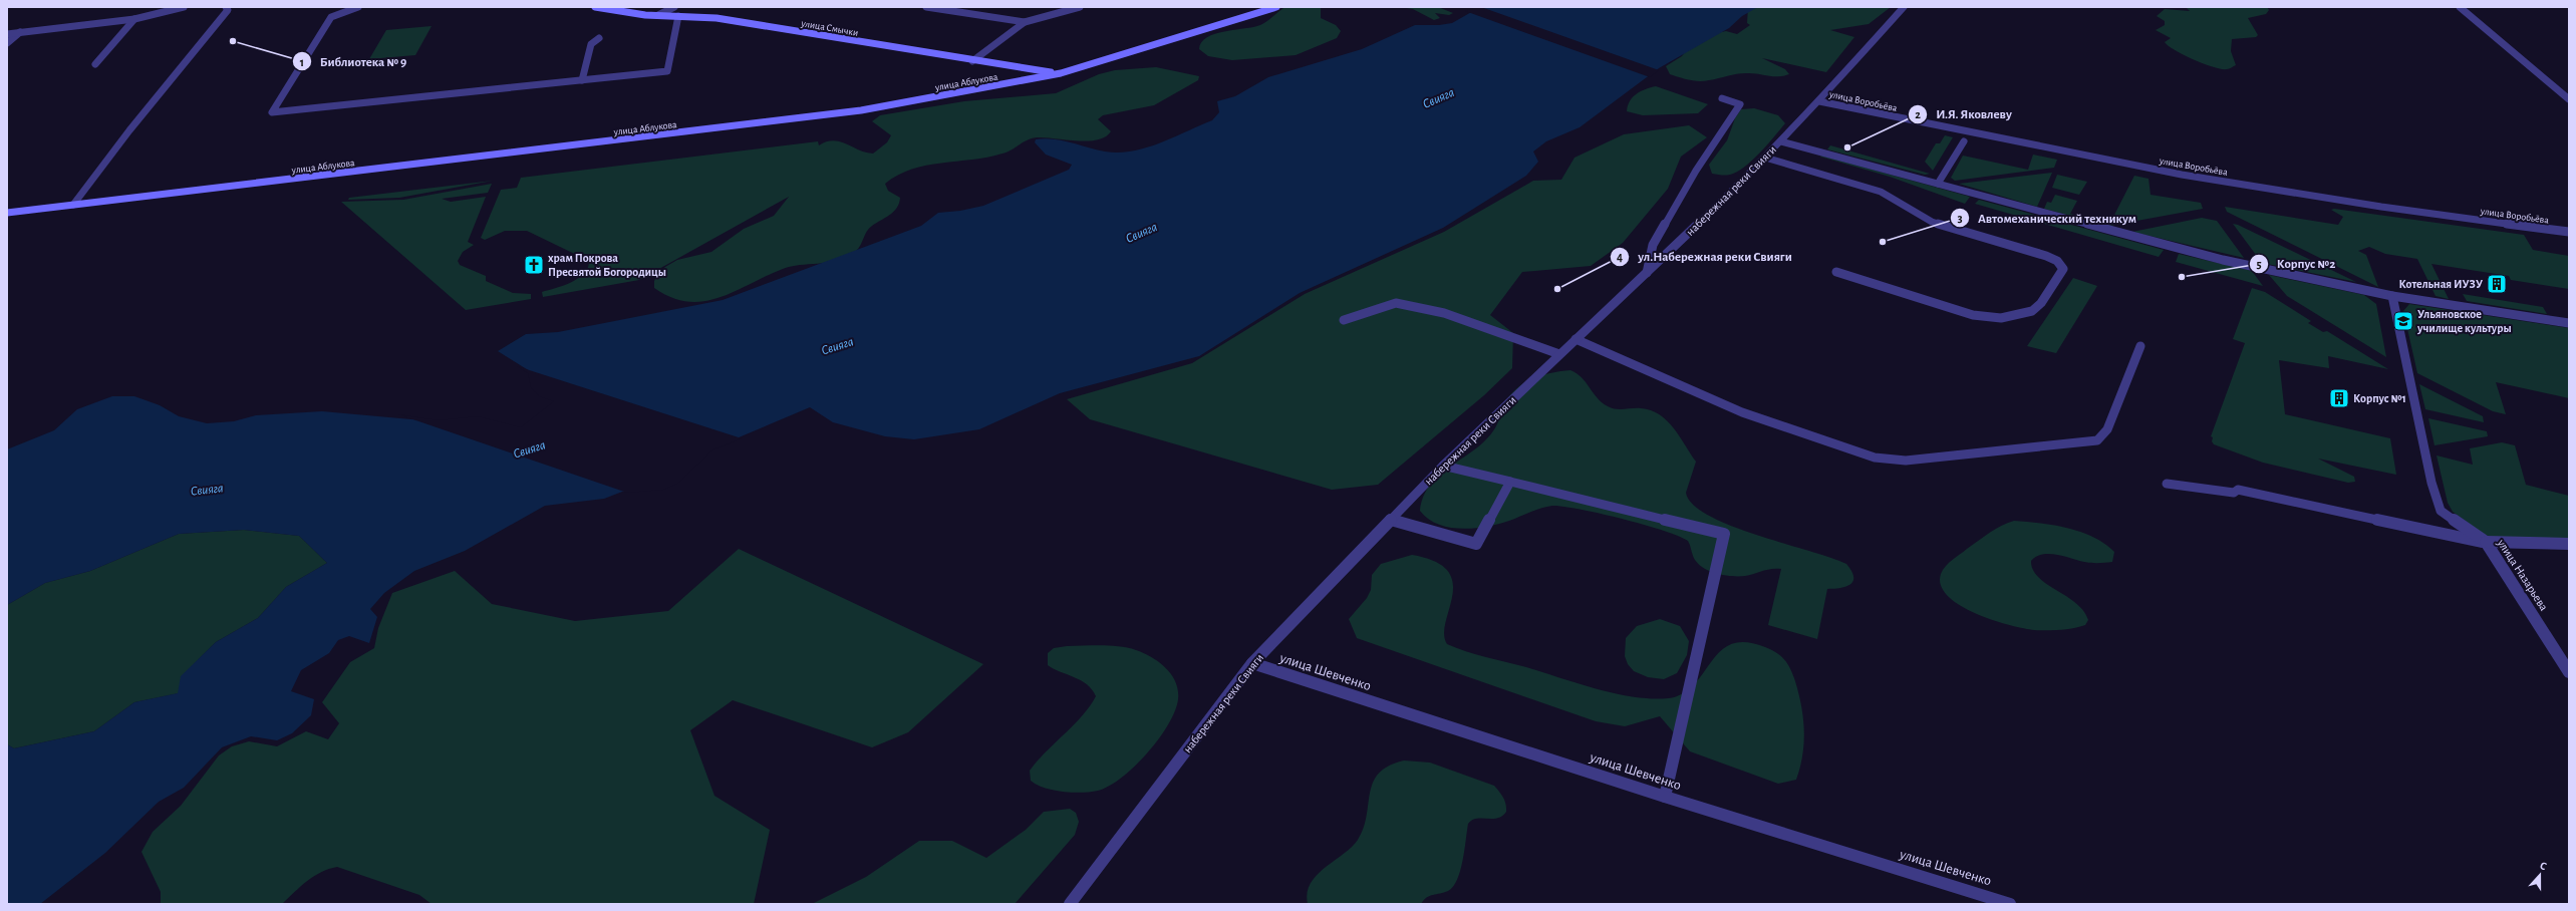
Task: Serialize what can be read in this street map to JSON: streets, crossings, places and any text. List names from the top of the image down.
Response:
{
  "streets": {
    "street": [
      "улица Смычки",
      "улица Аблукова",
      "улица Воробьёва",
      "набережная реки Свияги",
      "улица Назарьева",
      "улица Шевченко"
    ]
  },
  "crossings": [
    ["улица Смычки", "улица Аблукова"],
    ["улица Воробьёва", "набережная реки Свияги"],
    ["набережная реки Свияги", "улица Шевченко"]
  ],
  "water": ["Свияга"],
  "places": {
    "other": [
      "Библиотека № 9",
      "И.Я. Яковлеву",
      "Автомеханический техникум",
      "Корпус №2",
      "ул.Набережная реки Свияги"
    ],
    "church": ["храм Покрова Пресвятой Богородицы"],
    "building": ["Котельная ИУЗУ", "Корпус №1"],
    "school or university": ["Ульяновское училище культуры"]
  },
  "north": "top"
}
